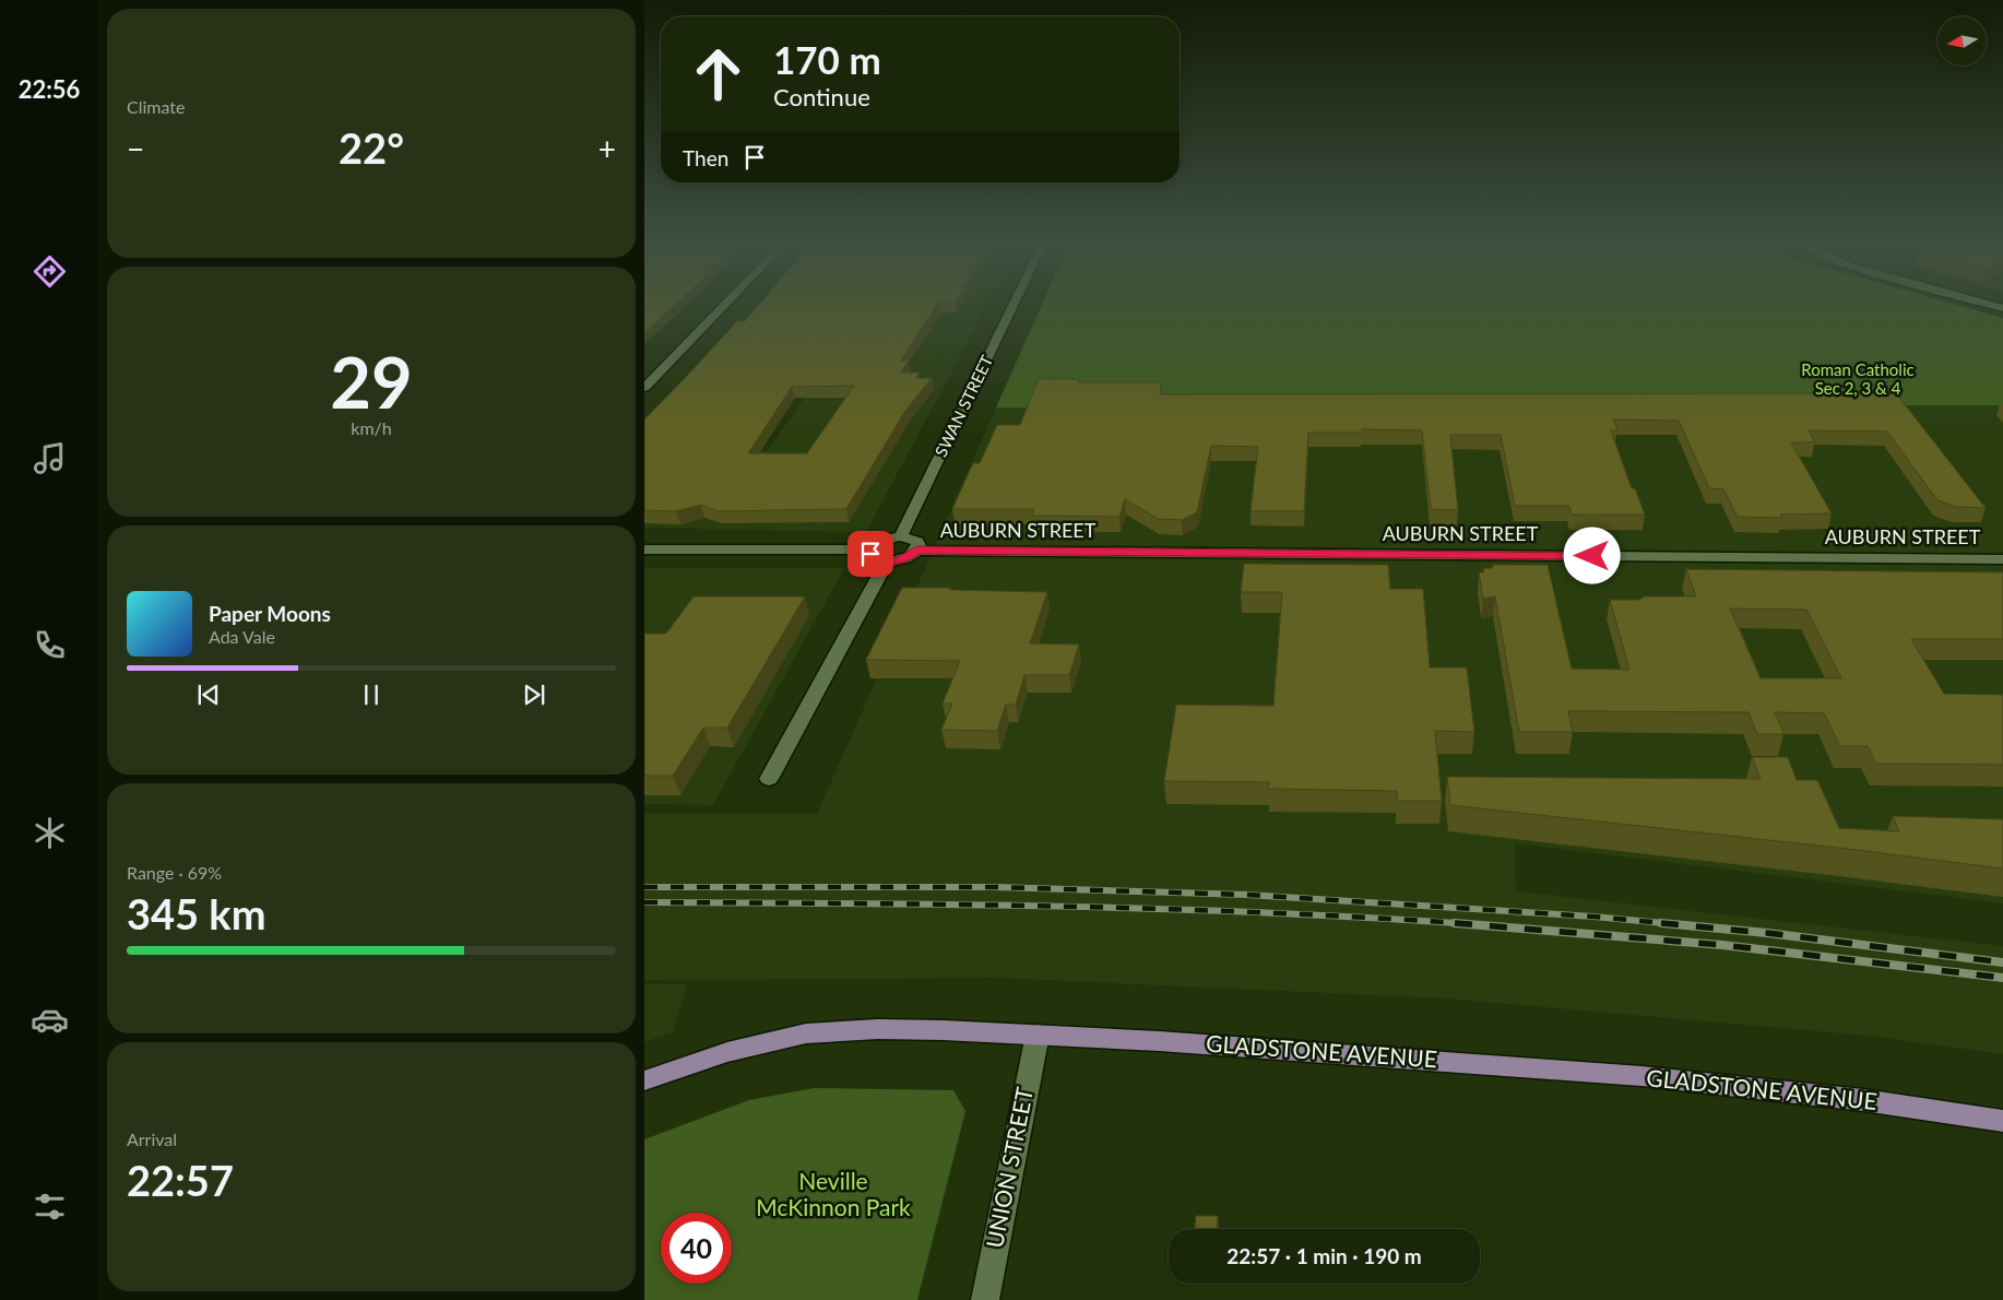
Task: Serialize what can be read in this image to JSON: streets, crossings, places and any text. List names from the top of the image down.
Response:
{
  "streets": {
    "main road": ["GLADSTONE AVENUE"],
    "street": ["SWAN STREET", "AUBURN STREET", "UNION STREET"]
  },
  "crossings": [
    ["GLADSTONE AVENUE", "UNION STREET"]
  ],
  "parks": ["Roman Catholic Sec 2, 3 & 4", "Neville McKinnon Park"],
  "north": "left",
  "page": {
    "tabs": "22:56",
    "tile": [
      "Climate",
      ["29", "km/h"],
      ["Range · 69%", "345 km"],
      ["Arrival", "22:57"]
    ],
    "turn": ["170 m", "Continue"],
    "heat": ["−", "22°", "+"],
    "then": "Then",
    "song": ["Paper Moons", "Ada Vale"],
    "limit": "40",
    "trip": "22:57 · 1 min · 190 m"
  }
}
